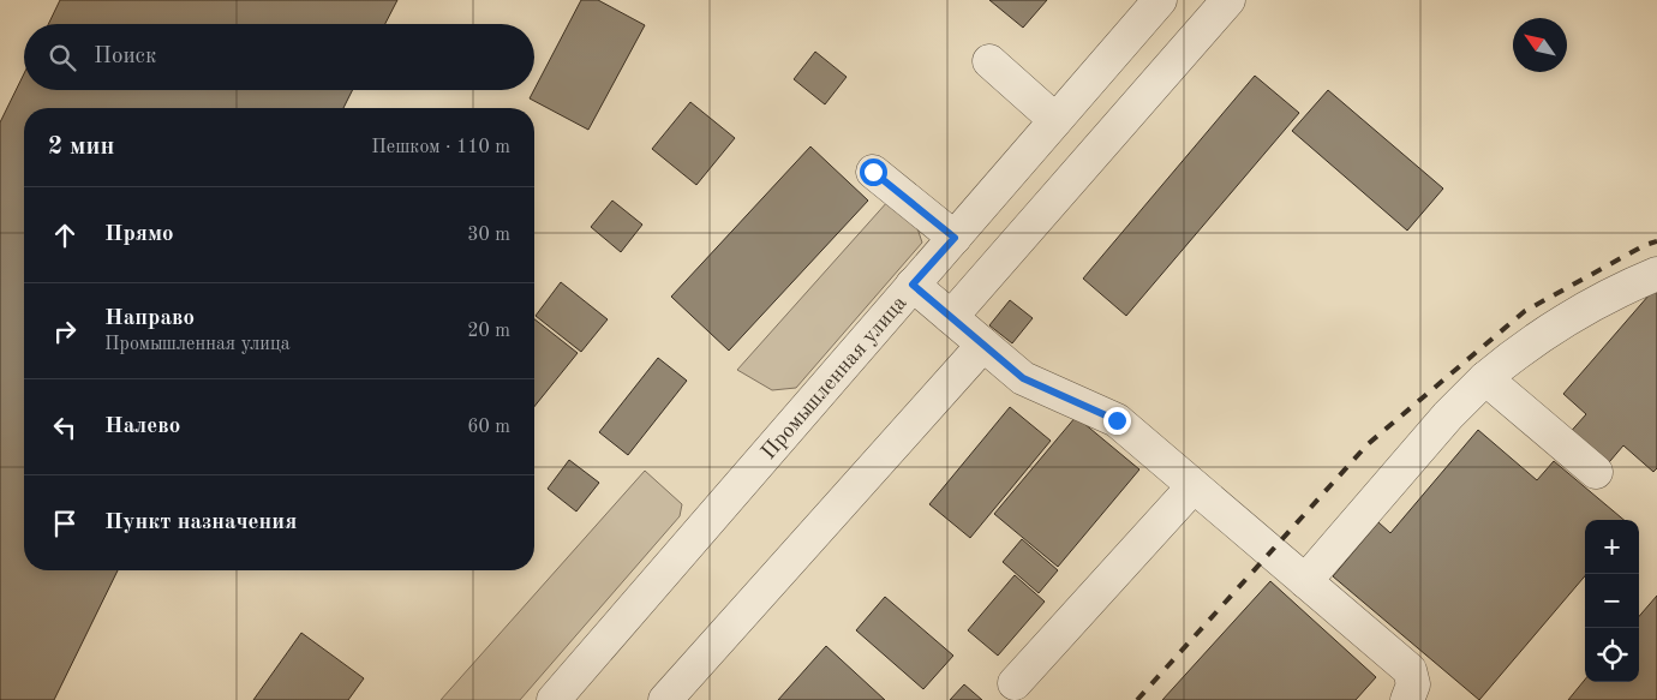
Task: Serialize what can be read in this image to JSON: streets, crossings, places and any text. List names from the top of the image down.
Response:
{
  "streets": {
    "street": ["Промышленная улица"]
  },
  "north": "top left",
  "page": {
    "search": "Поиск",
    "heading": ["2 мин", "Пешком · 110 m"],
    "list": [
      ["Прямо", "30 m"],
      ["Направо", "Промышленная улица", "20 m"],
      ["Налево", "60 m"],
      "Пункт назначения"
    ],
    "map_buttons": ["+", "−"]
  }
}
